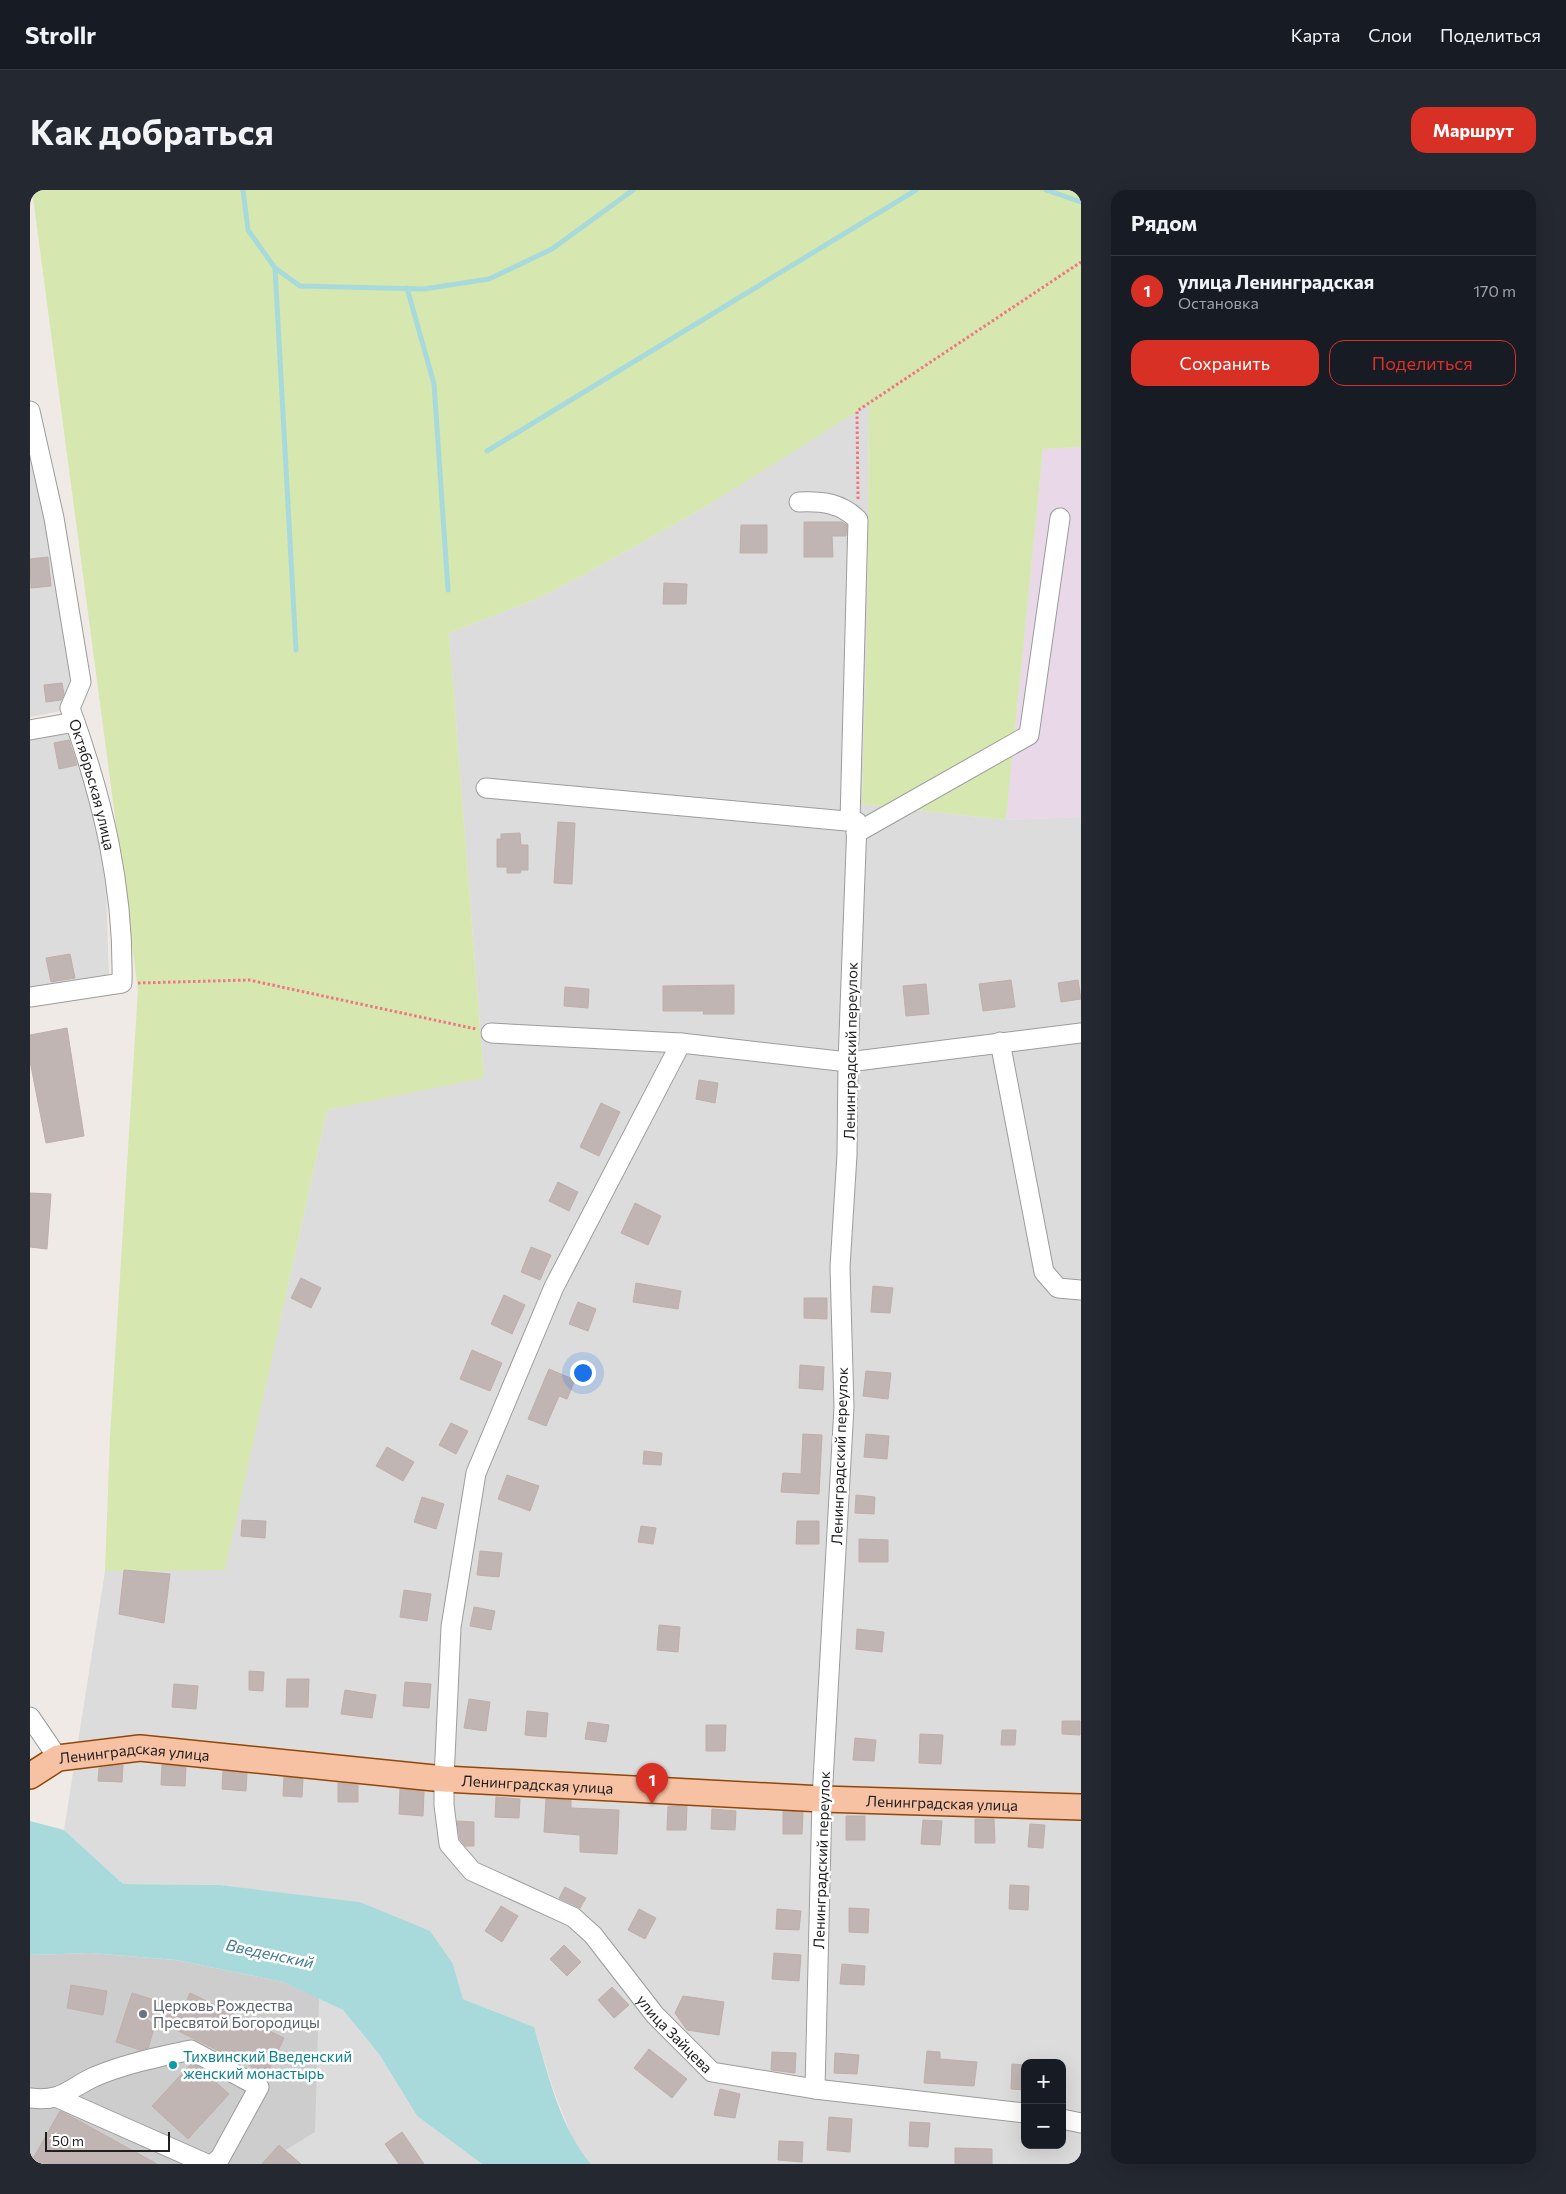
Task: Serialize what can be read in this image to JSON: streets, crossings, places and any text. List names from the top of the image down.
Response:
{
  "streets": {
    "main road": ["Ленинградская улица"],
    "street": ["Октябрьская улица", "Ленинградский переулок", "улица Зайцева"]
  },
  "crossings": [
    ["Ленинградский переулок", "Ленинградская улица"],
    ["Ленинградский переулок", "улица Зайцева"],
    ["Ленинградская улица", "улица Зайцева"]
  ],
  "water": ["Введенский"],
  "places": ["Церковь Рождества Пресвятой Богородицы", "Тихвинский Введенский женский монастырь"],
  "scale_bar": "50 m",
  "page": {
    "header": "Strollr",
    "nav": ["Карта", "Слои", "Поделиться"],
    "buttons": [
      "Маршрут",
      ["Сохранить", "Поделиться"]
    ],
    "title": "Как добраться",
    "heading": "Рядом",
    "list": [
      {
        "mark": "1",
        "name": "улица Ленинградская",
        "note": "Остановка",
        "value": "170 m"
      }
    ],
    "pins": "1",
    "map_buttons": ["+", "−"],
    "scale": "50 m"
  }
}
